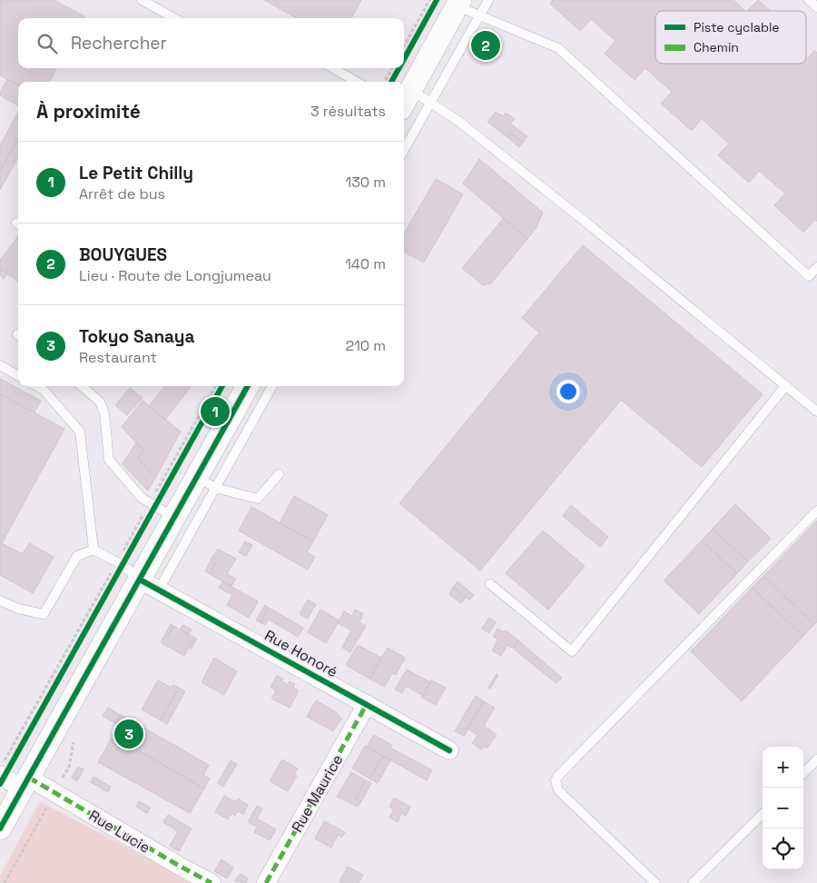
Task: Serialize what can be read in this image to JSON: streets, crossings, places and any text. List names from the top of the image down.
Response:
{
  "streets": {
    "street": ["Rue Honoré", "Rue Maurice", "Rue Lucie"]
  },
  "crossings": [
    ["Rue Honoré", "Rue Maurice"]
  ],
  "legend": ["Piste cyclable", "Chemin"],
  "page": {
    "search": "Rechercher",
    "pins": ["2", "1", "3"],
    "heading": ["À proximité", "3 résultats"],
    "list": [
      {
        "mark": "1",
        "name": "Le Petit Chilly",
        "note": "Arrêt de bus",
        "value": "130 m"
      },
      {
        "mark": "2",
        "name": "BOUYGUES",
        "note": "Lieu · Route de Longjumeau",
        "value": "140 m"
      },
      {
        "mark": "3",
        "name": "Tokyo Sanaya",
        "note": "Restaurant",
        "value": "210 m"
      }
    ],
    "map_buttons": ["+", "−"]
  }
}
